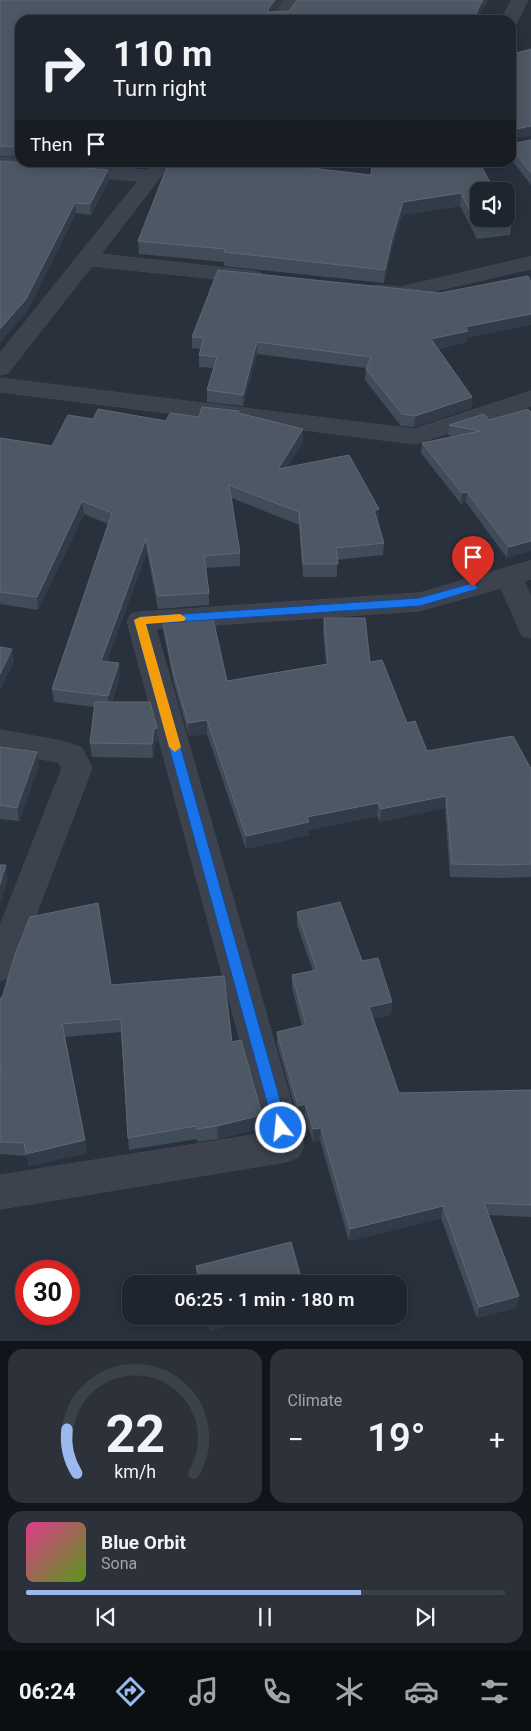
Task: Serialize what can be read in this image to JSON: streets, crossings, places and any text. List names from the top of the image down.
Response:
{
  "page": {
    "turn": ["110 m", "Turn right"],
    "then": "Then",
    "limit": "30",
    "trip": "06:25 · 1 min · 180 m",
    "tile": "Climate",
    "heat": ["−", "19°", "+"],
    "song": ["Blue Orbit", "Sona"],
    "tabs": "06:24",
    "gauge": ["22", "km/h"]
  }
}
